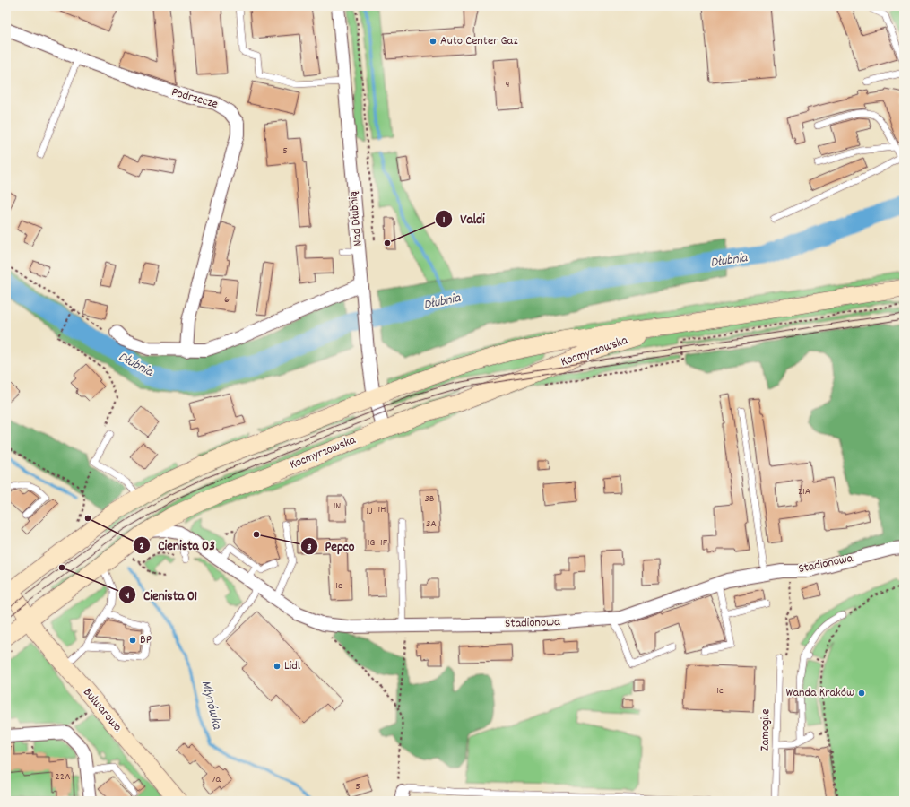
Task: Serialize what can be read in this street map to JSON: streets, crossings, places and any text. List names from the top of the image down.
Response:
{
  "streets": {
    "main road": ["Kocmyrzowska", "Bulwarowa"],
    "street": ["Podrzecze", "Nad Dłubnią", "Stadionowa"],
    "lane": ["Zamogile"]
  },
  "crossings": [
    ["Nad Dłubnią", "Kocmyrzowska"],
    ["Kocmyrzowska", "Stadionowa"],
    ["Kocmyrzowska", "Bulwarowa"]
  ],
  "water": ["Dłubnia", "Młynówka"],
  "places": [
    "Auto Center Gaz",
    "Valdi",
    "Cienista 03",
    "Pepco",
    "Cienista 01",
    "BP",
    "Lidl",
    "Wanda Kraków"
  ],
  "house_numbers": [
    "4",
    "5",
    "6",
    "21A",
    "3B",
    "1N",
    "1H",
    "1J",
    "3A",
    "1G",
    "1F",
    "1c",
    "1c",
    "22A",
    "7a",
    "5"
  ]
}
